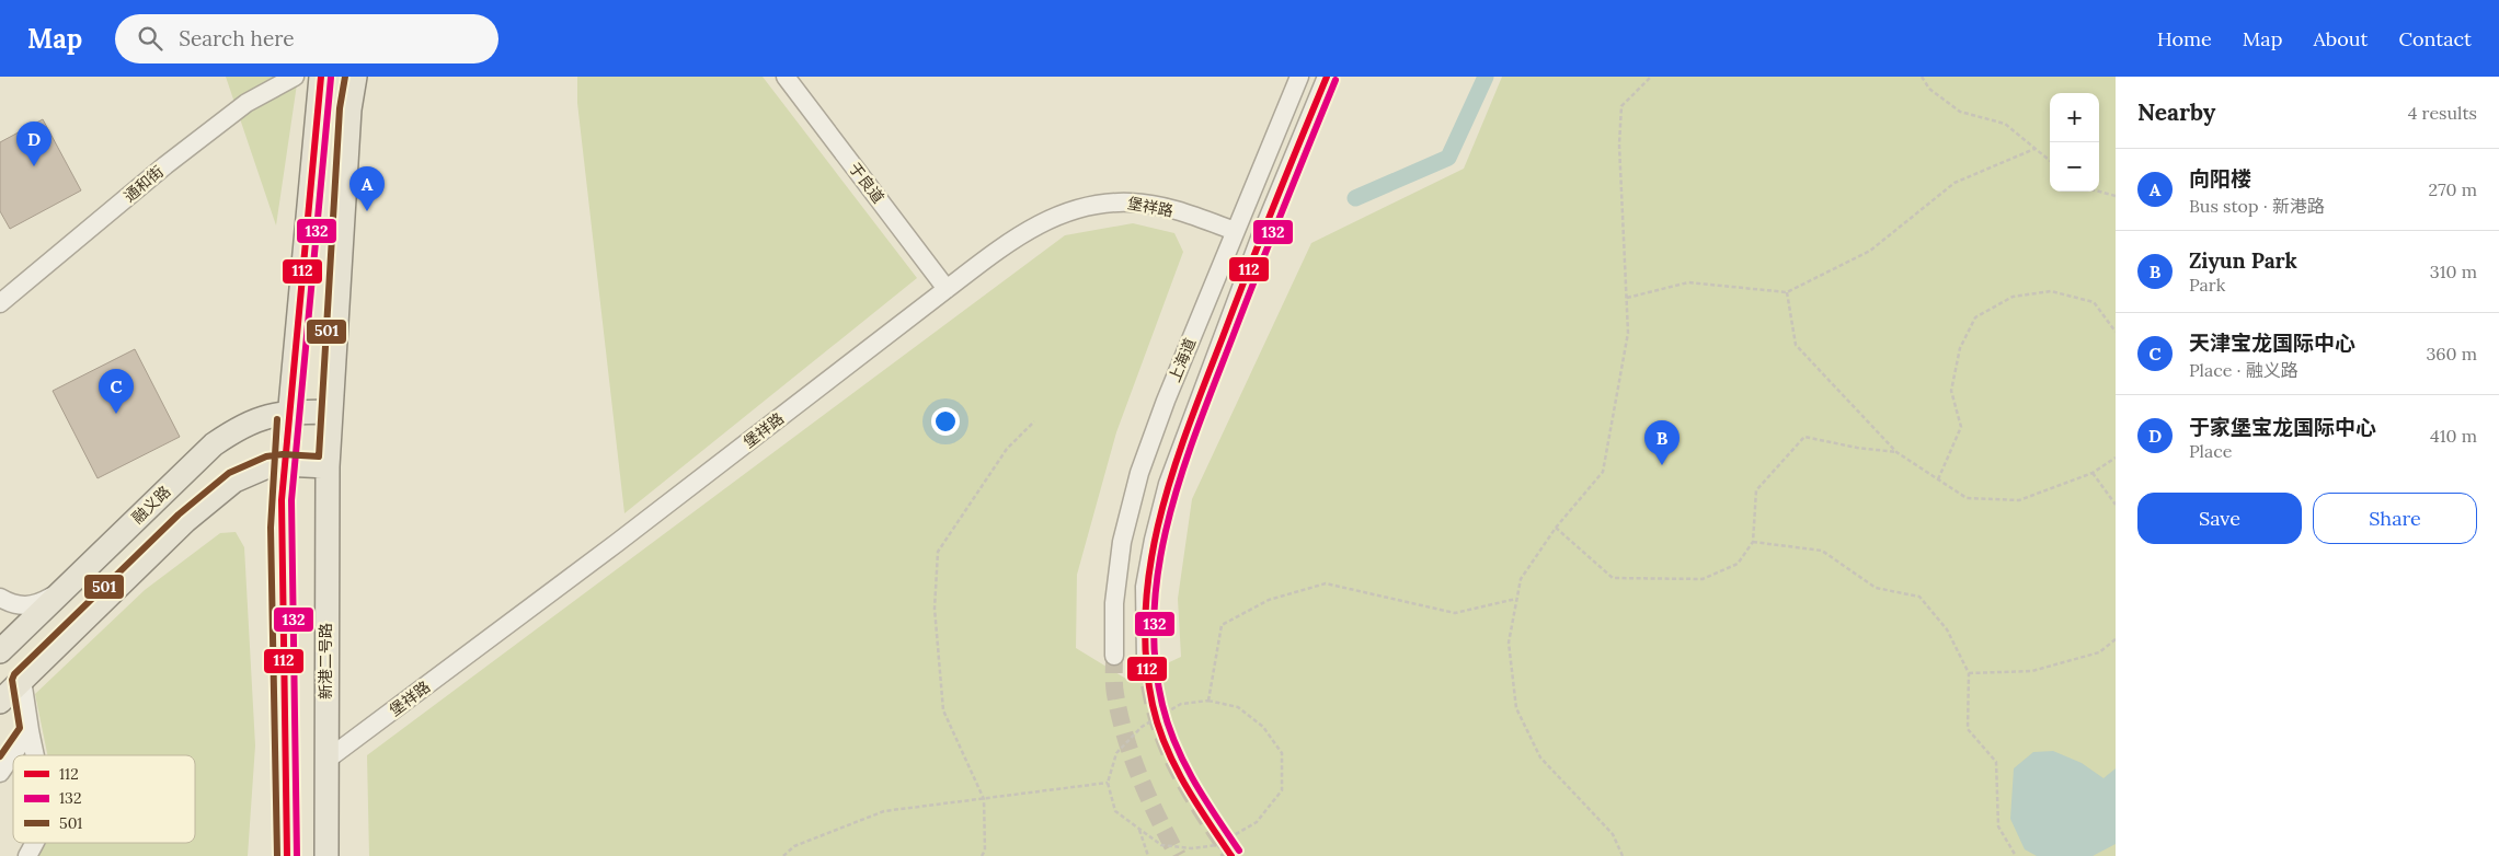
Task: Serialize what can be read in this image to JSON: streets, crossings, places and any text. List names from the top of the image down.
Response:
{
  "streets": {
    "main road": ["融义路", "新港二号路"],
    "street": [
      "于良道",
      "通和街",
      "堡祥路",
      "上海道"
    ]
  },
  "crossings": [
    ["于良道", "堡祥路"],
    ["堡祥路", "上海道"],
    ["堡祥路", "新港二号路"],
    ["融义路", "新港二号路"]
  ],
  "lines": ["transit line 112", "transit line 501", "transit line 132"],
  "legend": ["112", "132", "501"],
  "page": {
    "header": "Map",
    "search": "Search here",
    "nav": [
      "Home",
      "Map",
      "About",
      "Contact"
    ],
    "heading": ["Nearby", "4 results"],
    "map_buttons": ["+", "−"],
    "pins": [
      "D",
      "A",
      "C",
      "B"
    ],
    "list": [
      {
        "mark": "A",
        "name": "向阳楼",
        "note": "Bus stop · 新港路",
        "value": "270 m"
      },
      {
        "mark": "B",
        "name": "Ziyun Park",
        "note": "Park",
        "value": "310 m"
      },
      {
        "mark": "C",
        "name": "天津宝龙国际中心",
        "note": "Place · 融义路",
        "value": "360 m"
      },
      {
        "mark": "D",
        "name": "于家堡宝龙国际中心",
        "note": "Place",
        "value": "410 m"
      }
    ],
    "buttons": ["Save", "Share"]
  }
}
